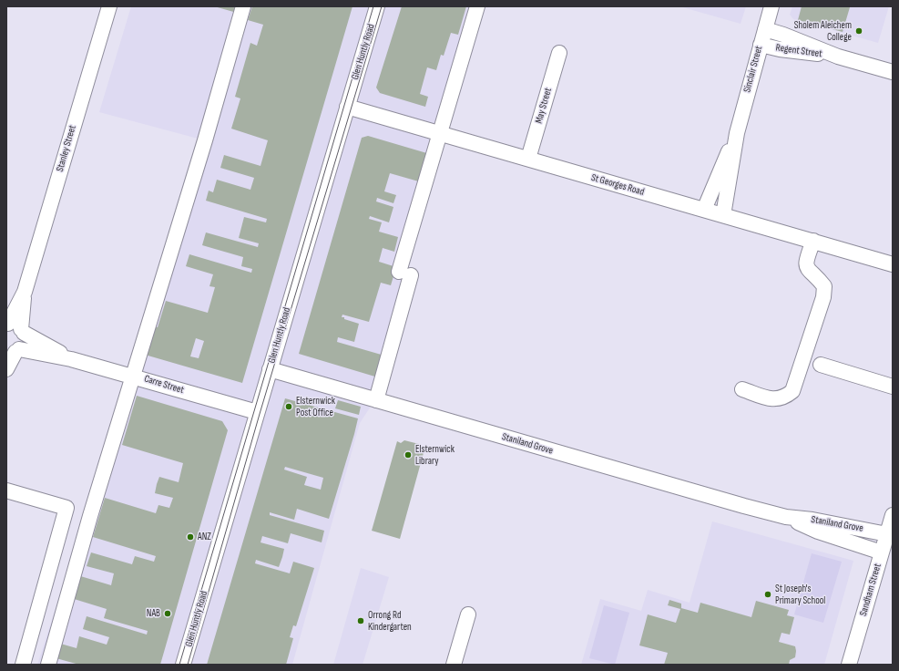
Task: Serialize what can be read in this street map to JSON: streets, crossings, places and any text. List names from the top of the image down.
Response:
{
  "streets": {
    "street": [
      "Regent Street",
      "Glen Huntly Road",
      "Sinclair Street",
      "May Street",
      "Stanley Street",
      "St Georges Road",
      "Carre Street",
      "Staniland Grove",
      "Sandham Street"
    ]
  },
  "crossings": [
    ["Regent Street", "Sinclair Street"],
    ["Glen Huntly Road", "St Georges Road"],
    ["Glen Huntly Road", "Carre Street"],
    ["Glen Huntly Road", "Staniland Grove"],
    ["Sinclair Street", "St Georges Road"],
    ["May Street", "St Georges Road"],
    ["Stanley Street", "Carre Street"],
    ["Staniland Grove", "Sandham Street"]
  ],
  "places": [
    "Sholem Aleichem College",
    "Elsternwick Post Office",
    "Elsternwick Library",
    "ANZ",
    "St Joseph's Primary School",
    "NAB",
    "Orrong Rd Kindergarten"
  ]
}
